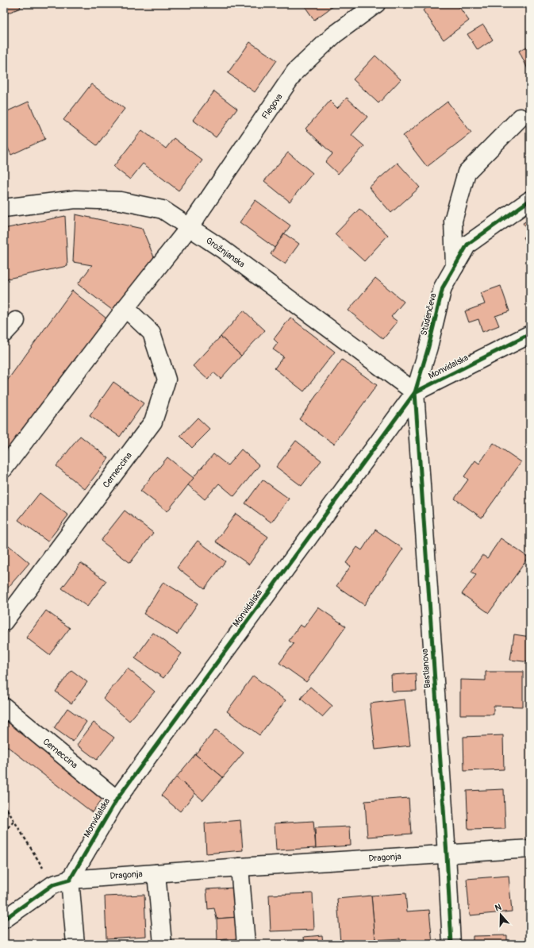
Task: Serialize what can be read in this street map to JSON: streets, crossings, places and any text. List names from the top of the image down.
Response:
{
  "streets": {
    "street": [
      "Flegova",
      "Grožnjanska",
      "Studenčeva",
      "Monvidalska",
      "Cerneccina",
      "Bastianova",
      "Dragonja"
    ]
  },
  "crossings": [
    ["Flegova", "Grožnjanska"],
    ["Grožnjanska", "Studenčeva"],
    ["Grožnjanska", "Monvidalska"],
    ["Grožnjanska", "Bastianova"],
    ["Studenčeva", "Monvidalska"],
    ["Studenčeva", "Bastianova"],
    ["Monvidalska", "Cerneccina"],
    ["Monvidalska", "Bastianova"],
    ["Monvidalska", "Dragonja"],
    ["Bastianova", "Dragonja"]
  ],
  "north": "top"
}
